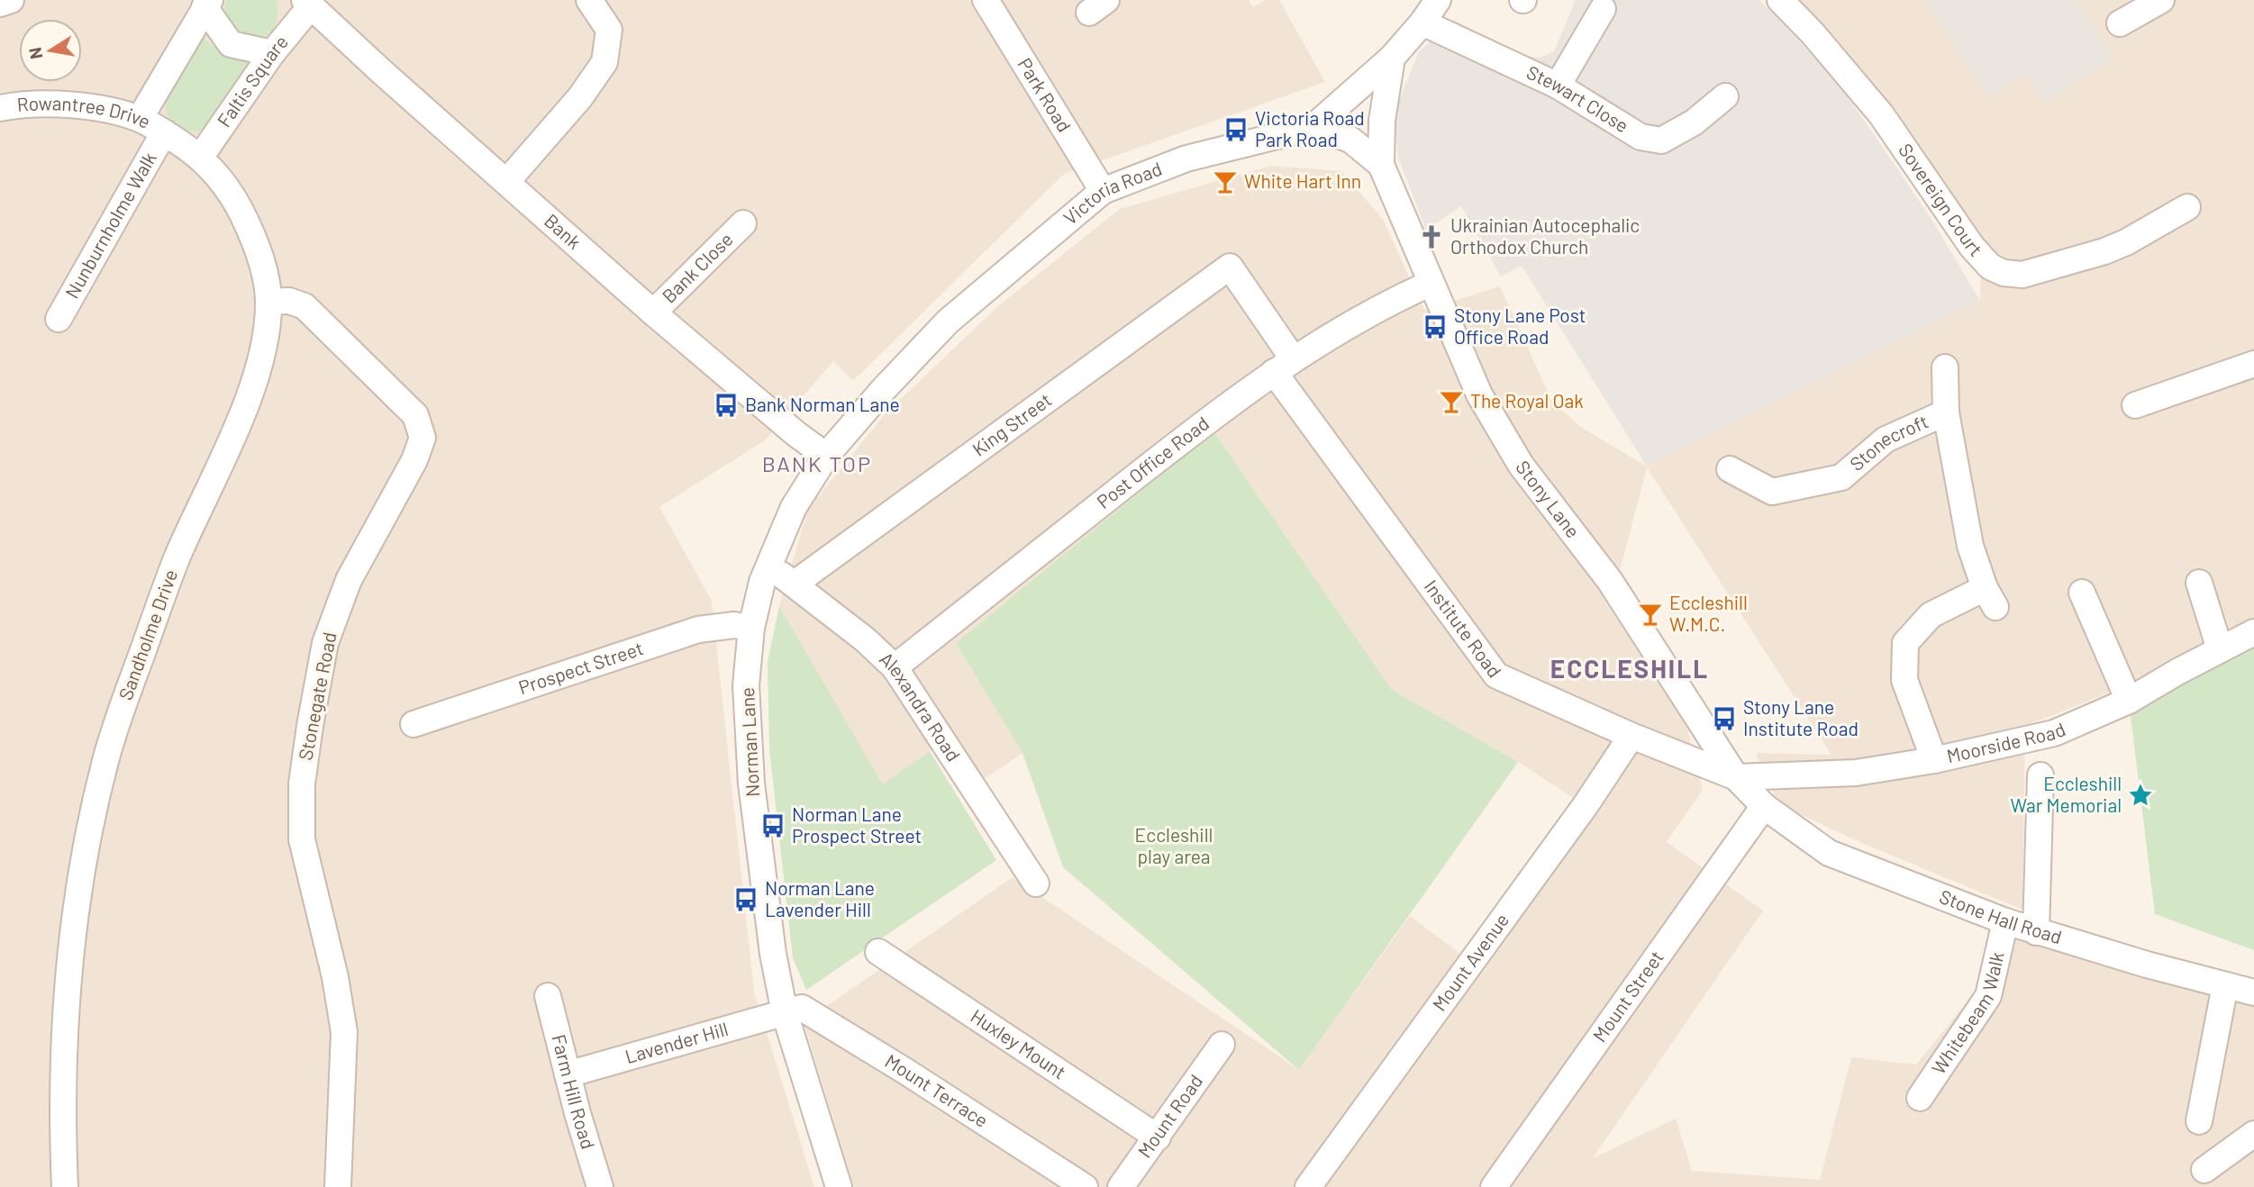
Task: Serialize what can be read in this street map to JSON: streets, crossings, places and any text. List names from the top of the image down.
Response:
{
  "streets": {
    "street": [
      "Faltis Square",
      "Park Road",
      "Stewart Close",
      "Rowantree Drive",
      "Victoria Road",
      "Sovereign Court",
      "Nunburnholme Walk",
      "Bank",
      "Bank Close",
      "King Street",
      "Stonecroft",
      "Post Office Road",
      "Stony Lane",
      "Institute Road",
      "Sandholme Drive",
      "Prospect Street",
      "Stonegate Road",
      "Alexandra Road",
      "Norman Lane",
      "Moorside Road",
      "Stone Hall Road",
      "Mount Avenue",
      "Mount Street",
      "Whitebeam Walk",
      "Lavender Hill",
      "Huxley Mount",
      "Farm Hill Road",
      "Mount Terrace",
      "Mount Road"
    ]
  },
  "crossings": [
    ["Faltis Square", "Bank"],
    ["Faltis Square", "Sandholme Drive"],
    ["Park Road", "Victoria Road"],
    ["Stewart Close", "Victoria Road"],
    ["Rowantree Drive", "Nunburnholme Walk"],
    ["Rowantree Drive", "Sandholme Drive"],
    ["Victoria Road", "Bank"],
    ["Victoria Road", "Stony Lane"],
    ["Victoria Road", "Norman Lane"],
    ["Nunburnholme Walk", "Sandholme Drive"],
    ["Bank", "Bank Close"],
    ["Bank", "Norman Lane"],
    ["King Street", "Institute Road"],
    ["King Street", "Alexandra Road"],
    ["Stonecroft", "Moorside Road"],
    ["Post Office Road", "Stony Lane"],
    ["Post Office Road", "Institute Road"],
    ["Post Office Road", "Alexandra Road"],
    ["Stony Lane", "Institute Road"],
    ["Stony Lane", "Moorside Road"],
    ["Stony Lane", "Stone Hall Road"],
    ["Stony Lane", "Mount Street"],
    ["Institute Road", "Moorside Road"],
    ["Institute Road", "Mount Avenue"],
    ["Sandholme Drive", "Stonegate Road"],
    ["Prospect Street", "Norman Lane"],
    ["Alexandra Road", "Norman Lane"],
    ["Norman Lane", "Lavender Hill"],
    ["Norman Lane", "Mount Terrace"],
    ["Stone Hall Road", "Mount Street"],
    ["Stone Hall Road", "Whitebeam Walk"],
    ["Lavender Hill", "Farm Hill Road"],
    ["Lavender Hill", "Mount Terrace"],
    ["Huxley Mount", "Mount Road"]
  ],
  "districts": ["BANK TOP", "ECCLESHILL"],
  "parks": ["Eccleshill play area"],
  "places": {
    "bus stop": [
      "Victoria Road Park Road",
      "Stony Lane Post Office Road",
      "Bank Norman Lane",
      "Stony Lane Institute Road",
      "Norman Lane Prospect Street",
      "Norman Lane Lavender Hill"
    ],
    "bar": ["White Hart Inn", "The Royal Oak", "Eccleshill W.M.C."],
    "church": ["Ukrainian Autocephalic Orthodox Church"],
    "place": ["Eccleshill War Memorial"]
  },
  "north": "left"
}
